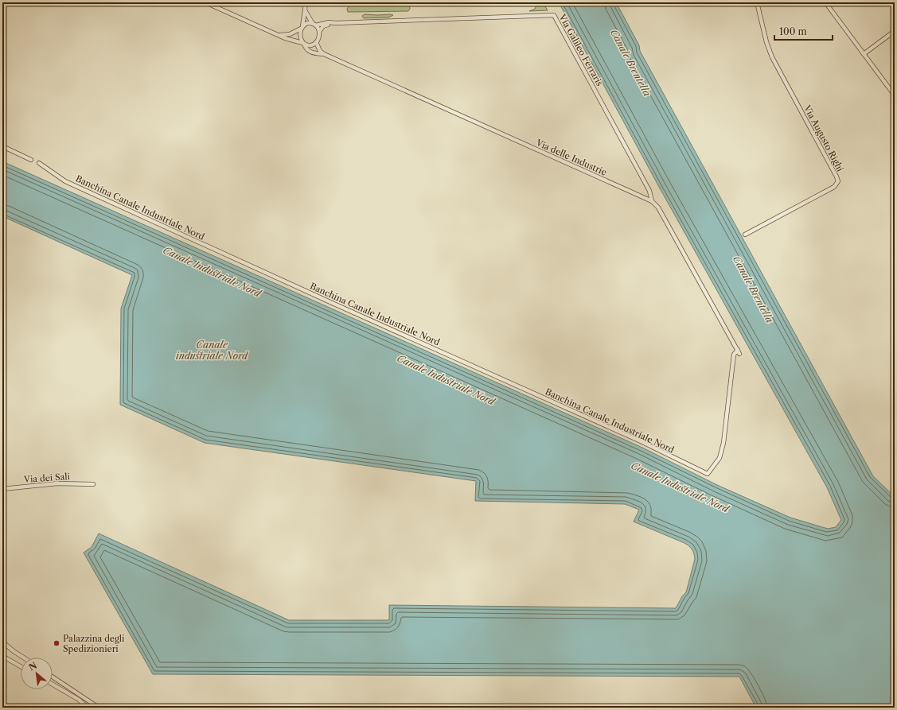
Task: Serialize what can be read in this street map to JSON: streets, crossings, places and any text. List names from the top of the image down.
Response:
{
  "streets": {
    "street": [
      "Via Galileo Ferraris",
      "Via Augusto Righi",
      "Via delle Industrie",
      "Banchina Canale Industriale Nord",
      "Via dei Sali"
    ]
  },
  "crossings": [
    ["Via Galileo Ferraris", "Via delle Industrie"],
    ["Via delle Industrie", "Banchina Canale Industriale Nord"]
  ],
  "water": ["Canale Brentella", "Canale Industriale Nord", "Canale industriale Nord"],
  "places": ["Palazzina degli Spedizionieri"],
  "scale_bar": "100 m",
  "north": "top left"
}
